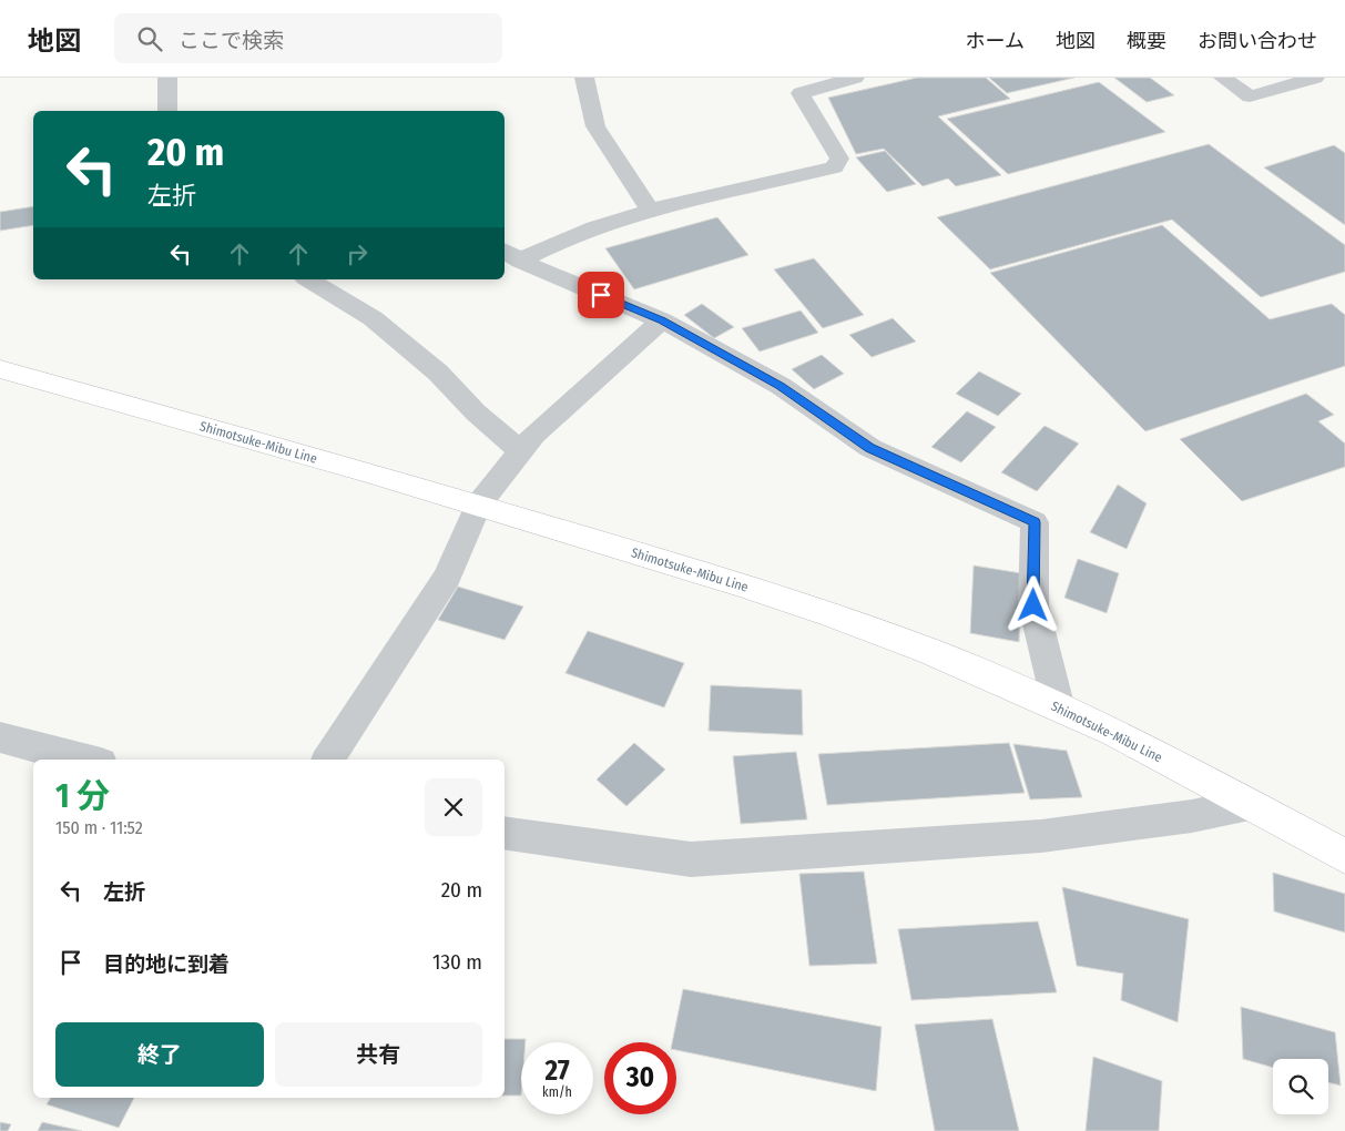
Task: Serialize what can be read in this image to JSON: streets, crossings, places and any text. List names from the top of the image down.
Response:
{
  "streets": {
    "main road": ["Shimotsuke-Mibu Line"]
  },
  "page": {
    "header": "地図",
    "search": "ここで検索",
    "nav": [
      "ホーム",
      "地図",
      "概要",
      "お問い合わせ"
    ],
    "turn": ["20 m", "左折"],
    "heading": ["1 分", "150 m · 11:52"],
    "list": [
      {
        "name": "左折",
        "value": "20 m"
      },
      {
        "name": "目的地に到着",
        "value": "130 m"
      }
    ],
    "buttons": ["終了", "共有"],
    "speed": "27 km/h",
    "limit": "30"
  }
}
